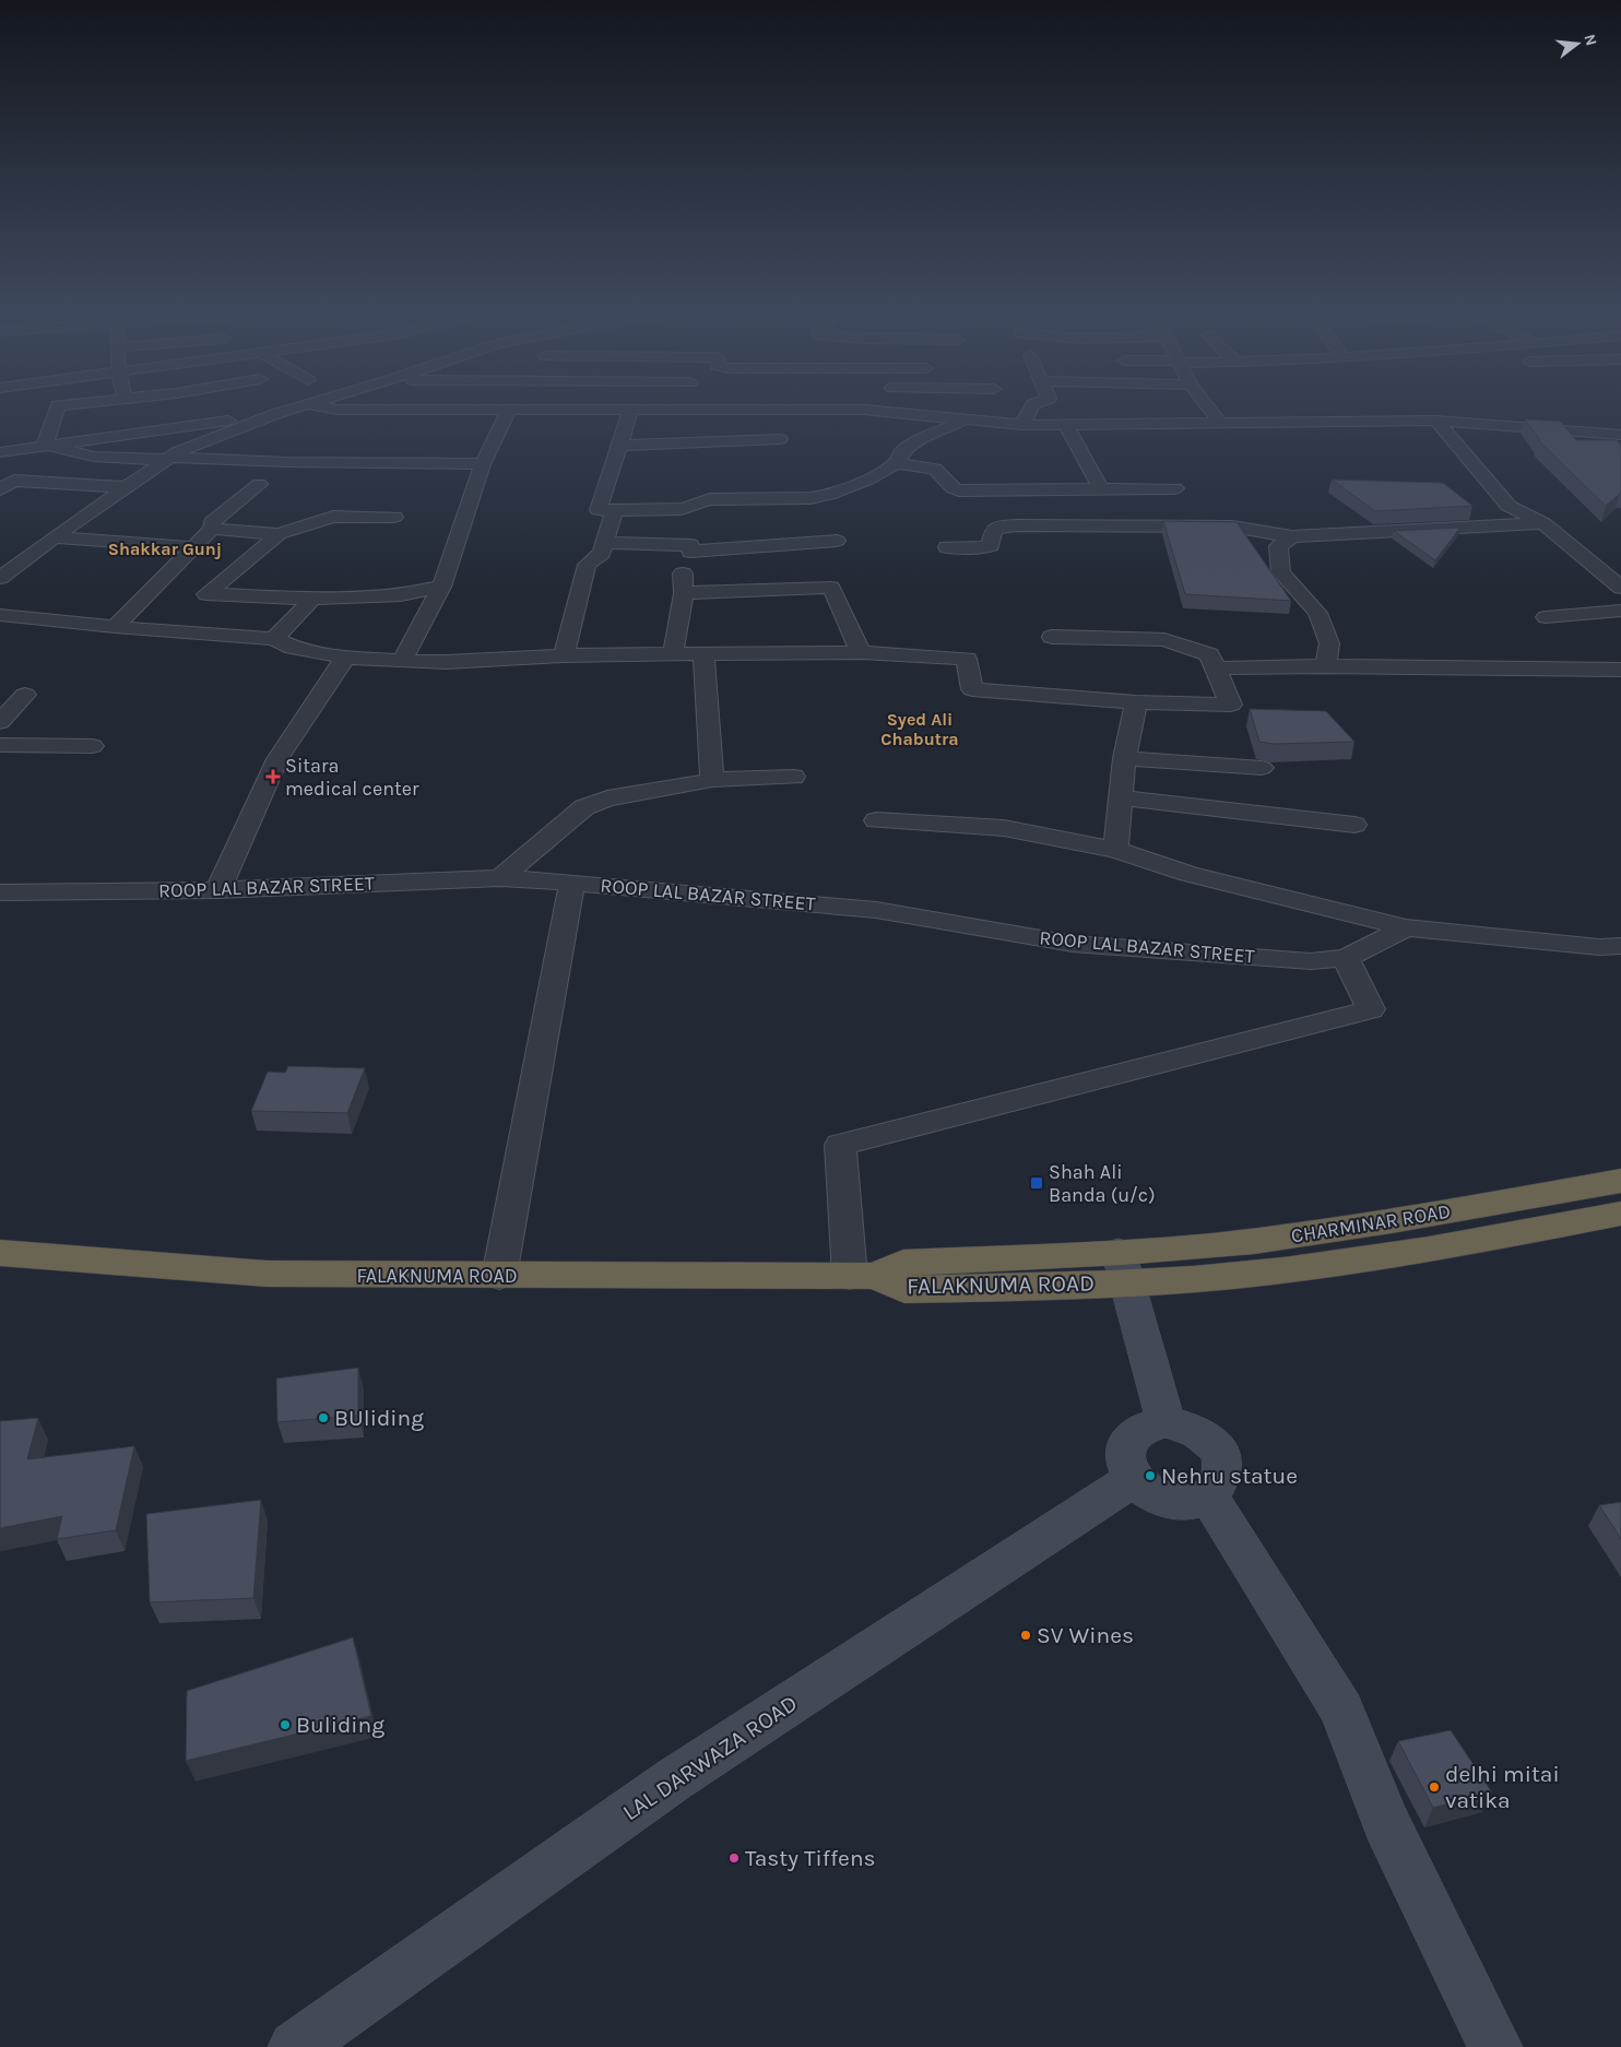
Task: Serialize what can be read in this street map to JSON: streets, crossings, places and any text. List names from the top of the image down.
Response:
{
  "streets": {
    "highway": ["CHARMINAR ROAD", "FALAKNUMA ROAD"],
    "main road": ["LAL DARWAZA ROAD"],
    "street": ["ROOP LAL BAZAR STREET"]
  },
  "crossings": [
    ["CHARMINAR ROAD", "FALAKNUMA ROAD"]
  ],
  "districts": ["Shakkar Gunj", "Syed Ali Chabutra"],
  "places": {
    "health": ["Sitara medical center"],
    "transit": ["Shah Ali Banda (u/c)"],
    "other": [
      "BUliding",
      "Nehru statue",
      "SV Wines",
      "Buliding",
      "delhi mitai vatika",
      "Tasty Tiffens"
    ]
  },
  "north": "right"
}
